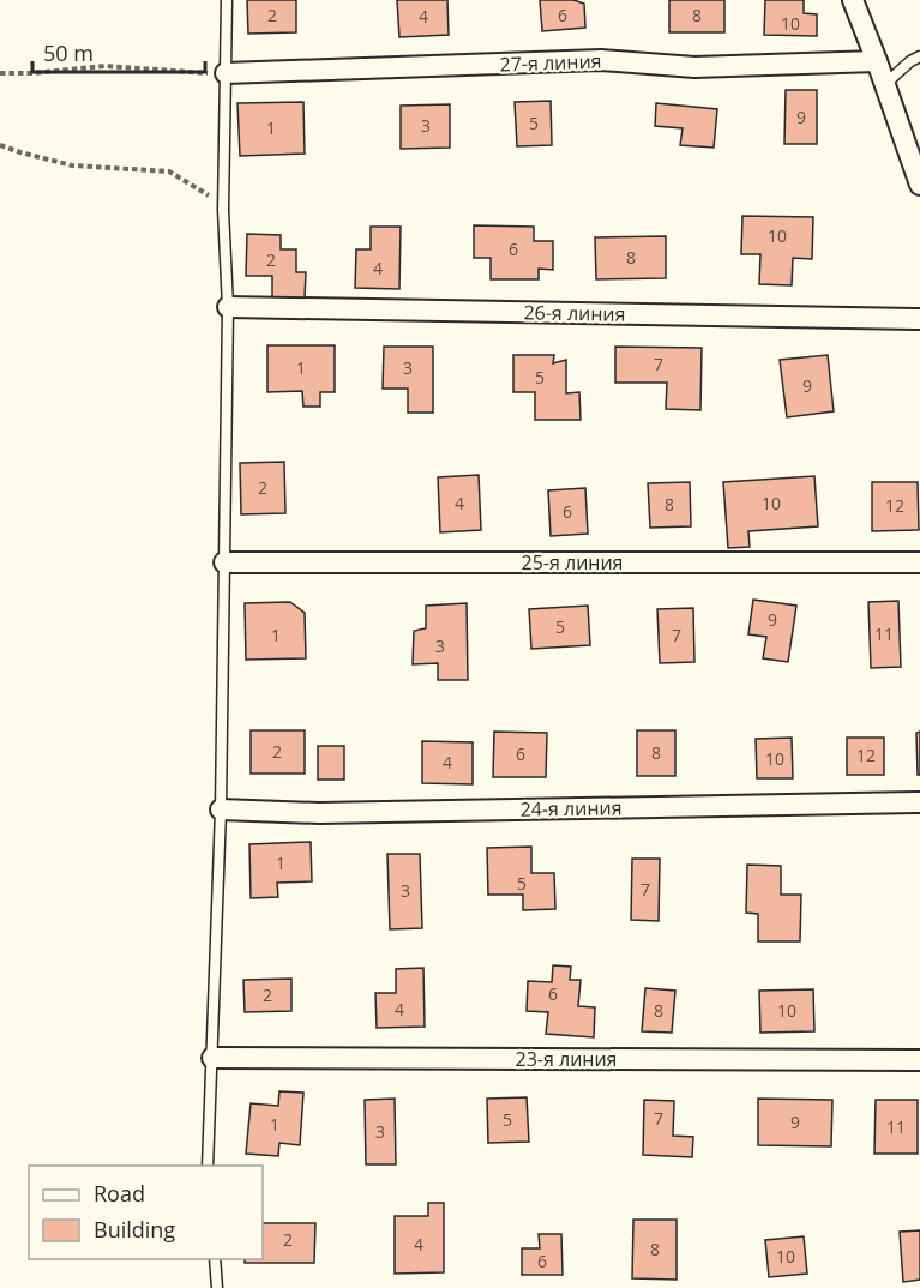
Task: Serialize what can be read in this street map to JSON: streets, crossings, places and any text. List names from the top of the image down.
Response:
{
  "streets": {
    "street": [
      "27-я линия",
      "26-я линия",
      "25-я линия",
      "24-я линия",
      "23-я линия"
    ]
  },
  "house_numbers": [
    "2",
    "6",
    "8",
    "4",
    "10",
    "9",
    "5",
    "3",
    "1",
    "10",
    "6",
    "8",
    "2",
    "4",
    "7",
    "1",
    "3",
    "5",
    "9",
    "2",
    "4",
    "10",
    "8",
    "12",
    "6",
    "9",
    "5",
    "11",
    "1",
    "7",
    "3",
    "2",
    "8",
    "6",
    "12",
    "10",
    "4",
    "1",
    "5",
    "7",
    "3",
    "6",
    "2",
    "4",
    "8",
    "10",
    "7",
    "5",
    "9",
    "1",
    "11",
    "3",
    "2",
    "4",
    "8",
    "10",
    "6"
  ],
  "legend": ["Road", "Building"],
  "scale_bar": "50 m"
}
